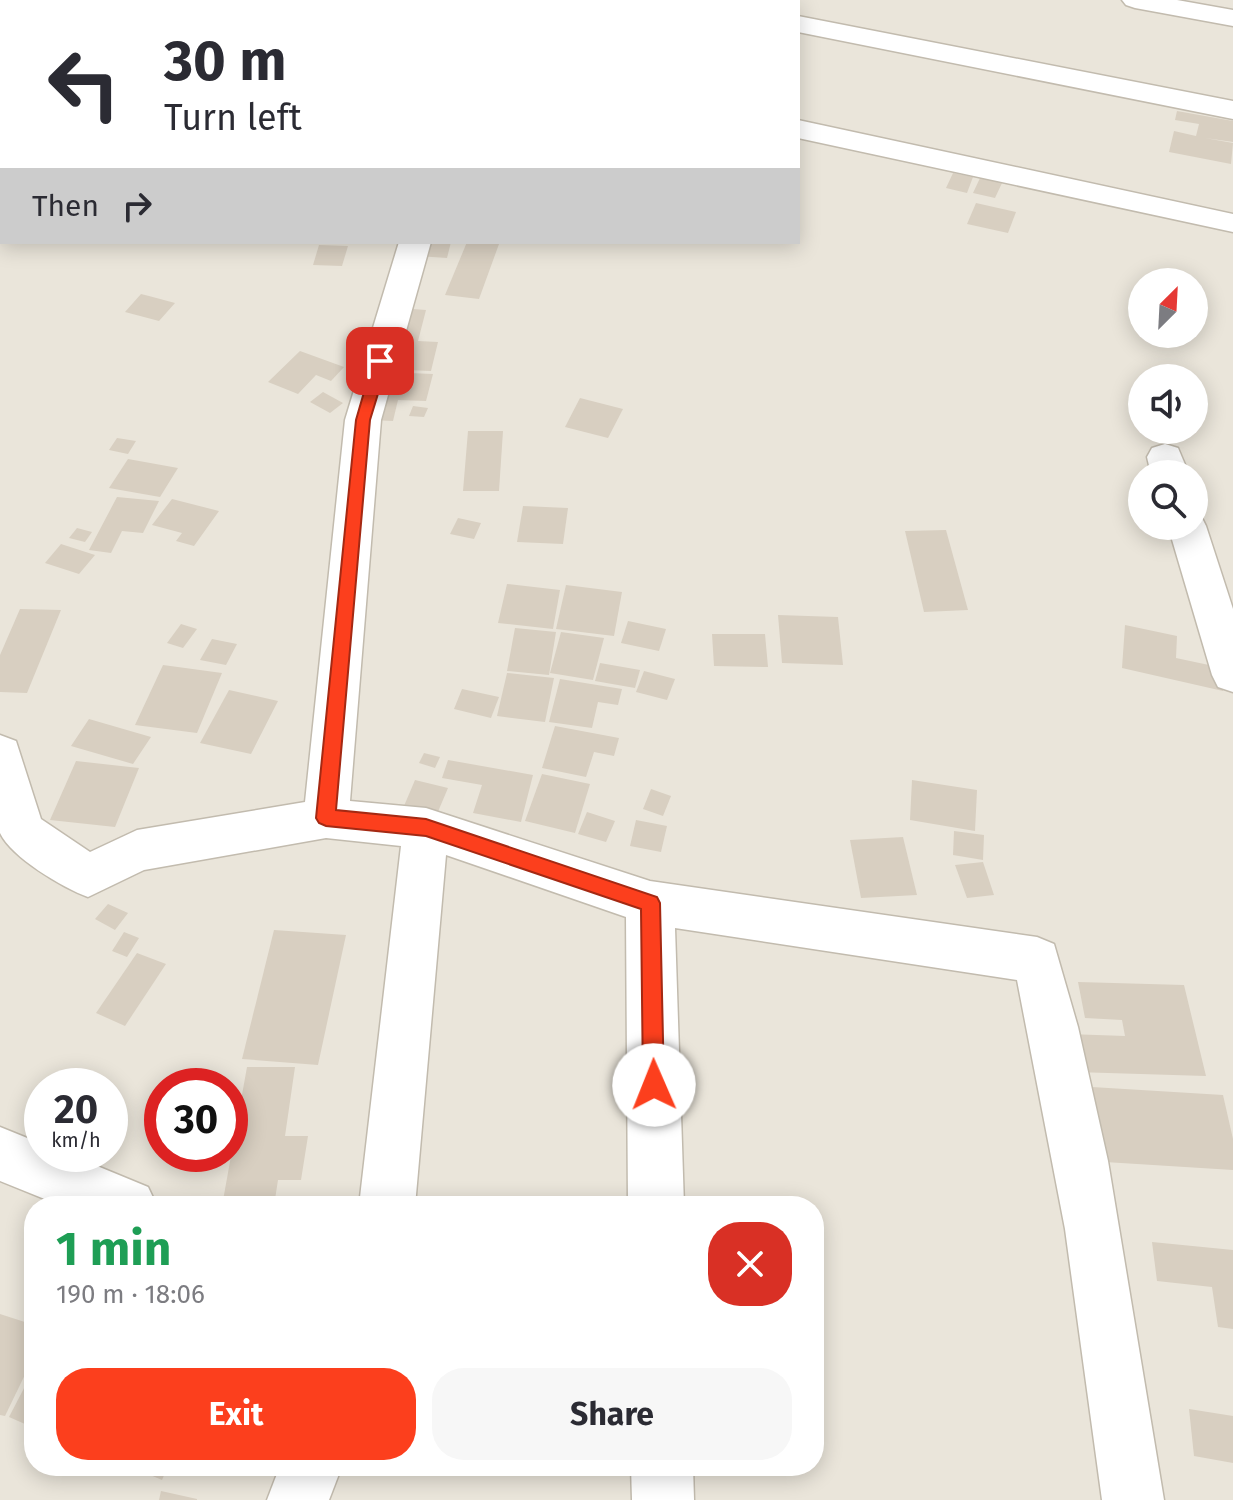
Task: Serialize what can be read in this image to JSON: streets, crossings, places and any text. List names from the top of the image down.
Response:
{
  "north": "top right",
  "page": {
    "turn": ["30 m", "Turn left"],
    "then": "Then",
    "speed": "20 km/h",
    "limit": "30",
    "heading": ["1 min", "190 m · 18:06"],
    "buttons": ["Exit", "Share"]
  }
}
